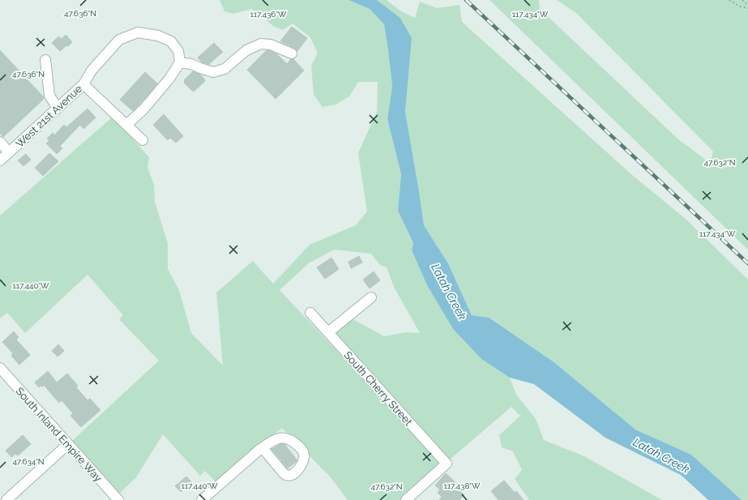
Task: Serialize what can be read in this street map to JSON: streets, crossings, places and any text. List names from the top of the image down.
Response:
{
  "streets": {
    "street": ["West 21st Avenue", "South Cherry Street", "South Inland Empire Way"]
  },
  "water": ["Latah Creek"],
  "coordinates": [
    "47.636°N",
    "117.436°W",
    "117.434°W",
    "47.632°N",
    "117.440°W",
    "47.634°N",
    "117.438°W"
  ]
}
